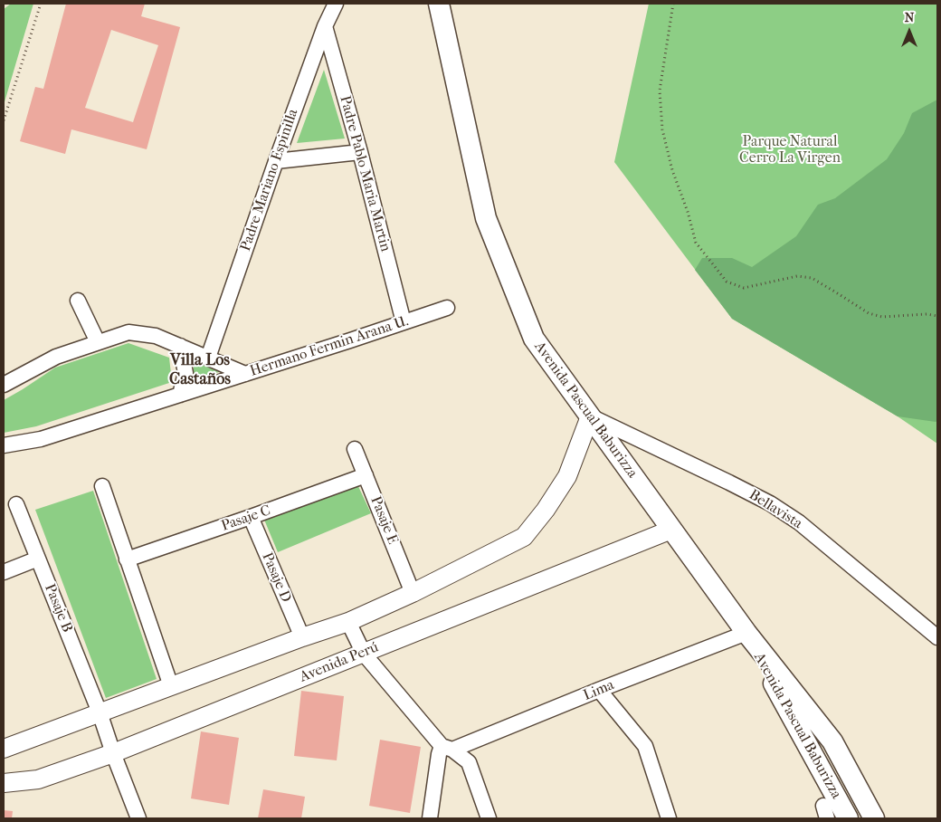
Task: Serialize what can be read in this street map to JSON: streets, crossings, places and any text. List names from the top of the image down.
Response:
{
  "streets": {
    "main road": ["Avenida Pascual Baburizza"],
    "street": [
      "Padre Pablo Maria Martin",
      "Padre Mariano Espinilla",
      "Hermano Fermin Arana U.",
      "Bellavista",
      "Pasaje C",
      "Pasaje E",
      "Pasaje D",
      "Pasaje B",
      "Avenida Perú",
      "Lima"
    ]
  },
  "crossings": [
    ["Padre Pablo Maria Martin", "Padre Mariano Espinilla"],
    ["Padre Pablo Maria Martin", "Hermano Fermin Arana U."],
    ["Avenida Pascual Baburizza", "Bellavista"],
    ["Avenida Pascual Baburizza", "Avenida Perú"],
    ["Avenida Pascual Baburizza", "Lima"],
    ["Pasaje C", "Pasaje E"],
    ["Pasaje C", "Pasaje D"],
    ["Pasaje B", "Avenida Perú"]
  ],
  "districts": ["Villa Los Castaños"],
  "parks": ["Parque Natural Cerro La Virgen"],
  "north": "top"
}
